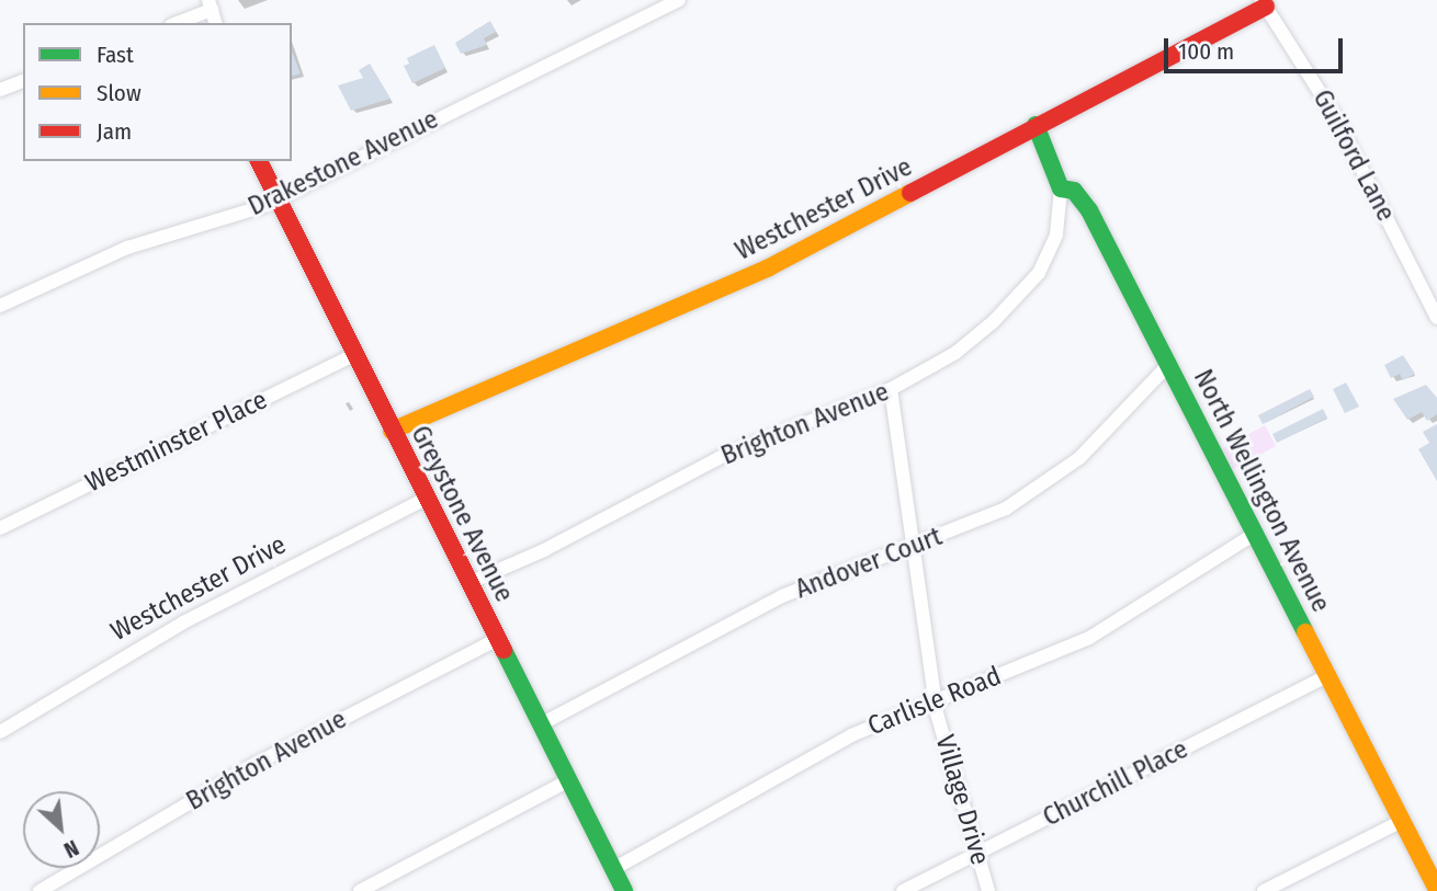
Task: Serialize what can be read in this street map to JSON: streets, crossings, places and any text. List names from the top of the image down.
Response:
{
  "streets": {
    "street": [
      "Guilford Lane",
      "Drakestone Avenue",
      "Westchester Drive",
      "Brighton Avenue",
      "Westminster Place",
      "North Wellington Avenue",
      "Greystone Avenue",
      "Andover Court",
      "Carlisle Road",
      "Churchill Place",
      "Village Drive"
    ]
  },
  "crossings": [
    ["Guilford Lane", "Westchester Drive"],
    ["Drakestone Avenue", "Greystone Avenue"],
    ["Westchester Drive", "Greystone Avenue"],
    ["Brighton Avenue", "North Wellington Avenue"],
    ["Brighton Avenue", "Greystone Avenue"],
    ["Brighton Avenue", "Village Drive"],
    ["Westminster Place", "Greystone Avenue"],
    ["North Wellington Avenue", "Andover Court"],
    ["North Wellington Avenue", "Carlisle Road"],
    ["North Wellington Avenue", "Churchill Place"],
    ["Greystone Avenue", "Andover Court"],
    ["Greystone Avenue", "Carlisle Road"],
    ["Andover Court", "Village Drive"],
    ["Carlisle Road", "Village Drive"],
    ["Churchill Place", "Village Drive"]
  ],
  "legend": ["Fast", "Slow", "Jam"],
  "scale_bar": "100 m",
  "north": "bottom right"
}
